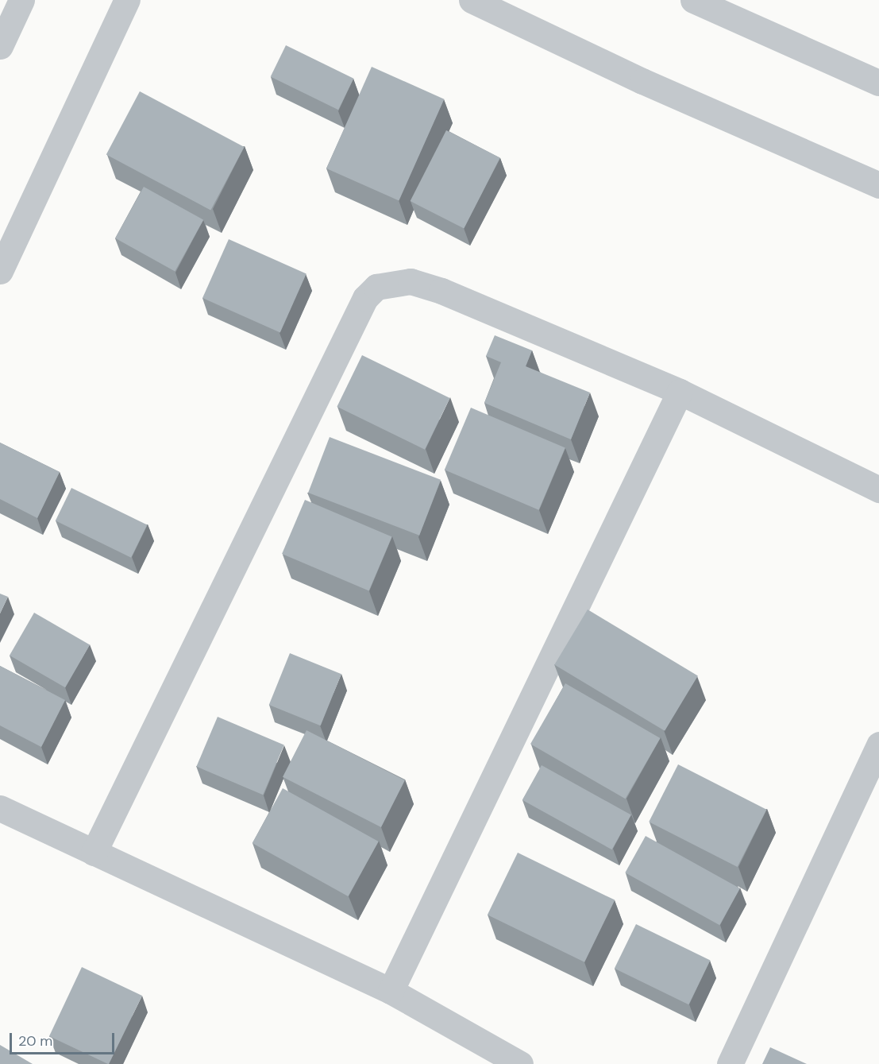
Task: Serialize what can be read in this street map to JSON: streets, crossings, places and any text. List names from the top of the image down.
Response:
{
  "scale_bar": "20 m"
}
